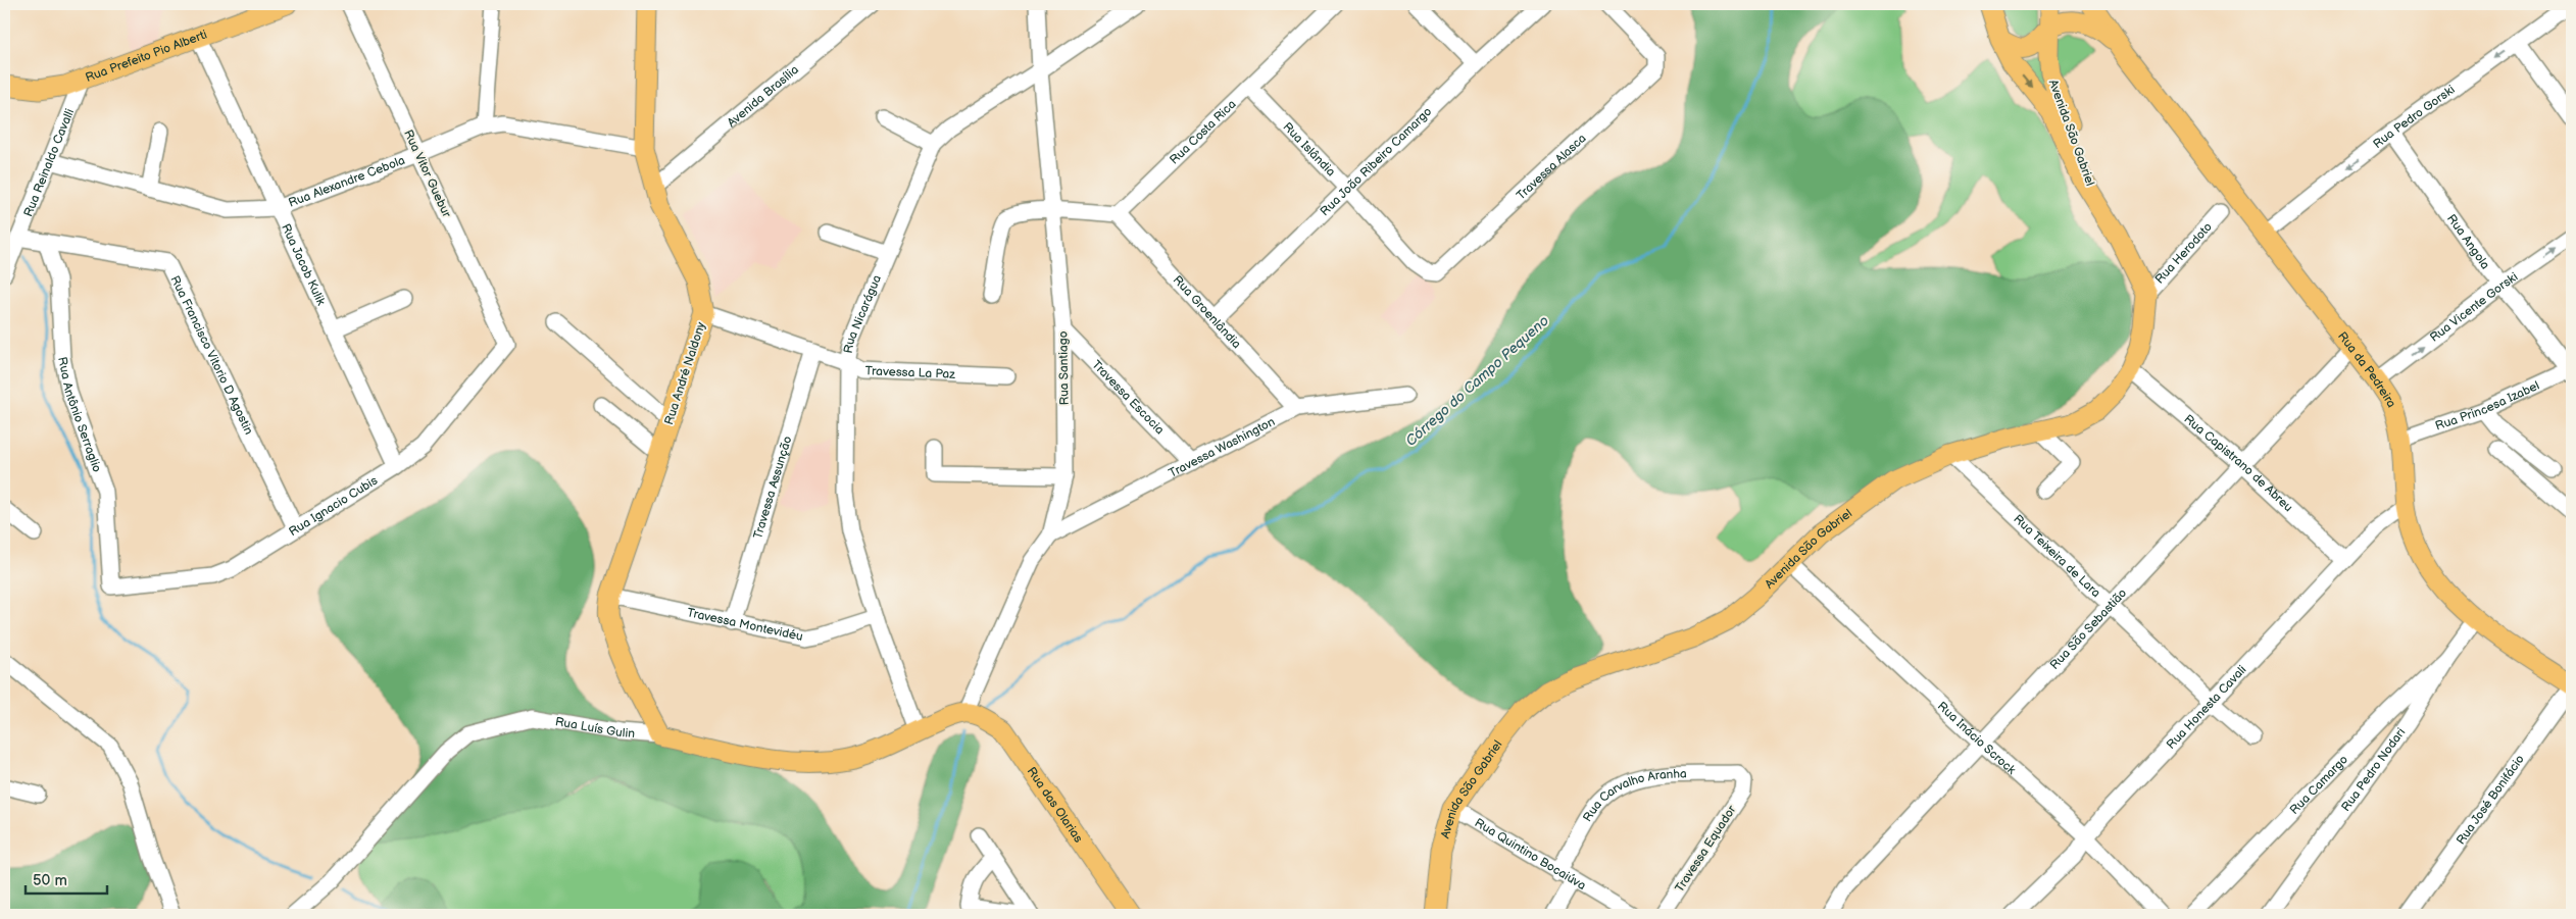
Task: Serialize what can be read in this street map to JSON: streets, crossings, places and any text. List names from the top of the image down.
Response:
{
  "streets": {
    "main road": [
      "Rua Prefeito Pio Alberti",
      "Avenida São Gabriel",
      "Rua da Pedreira",
      "Rua André Naldony",
      "Rua Luís Gulin",
      "Rua das Olarias"
    ],
    "street": [
      "Avenida Brasília",
      "Rua Pedro Gorski",
      "Rua Costa Rica",
      "Rua Islândia",
      "Rua João Ribeiro Camargo",
      "Rua Reinaldo Cavalli",
      "Travessa Alasca",
      "Rua Vitor Guebur",
      "Rua Alexandre Cebola",
      "Rua Angola",
      "Rua Herodoto",
      "Rua Jacob Kulik",
      "Rua Vicente Gorski",
      "Rua Groenlândia",
      "Rua Nicarágua",
      "Rua Francisco Vitorio D Agostin",
      "Rua Santiago",
      "Travessa La Paz",
      "Travessa Escocia",
      "Rua Princesa Izabel",
      "Rua Antônio Serraglio",
      "Travessa Washington",
      "Rua Capistrano de Abreu",
      "Travessa Assunção",
      "Rua Ignacio Cubis",
      "Rua Teixeira de Lara",
      "Travessa Montevidéu",
      "Rua São Sebastião",
      "Rua Honesta Cavali",
      "Rua Inácio Scrock",
      "Rua Pedro Nodari",
      "Rua Camargo",
      "Rua Carvalho Aranha",
      "Rua José Bonifácio",
      "Travessa Equador",
      "Rua Quintino Bocaiúva"
    ]
  },
  "crossings": [
    ["Rua Prefeito Pio Alberti", "Rua Reinaldo Cavalli"],
    ["Rua Prefeito Pio Alberti", "Rua Jacob Kulik"],
    ["Avenida Brasília", "Rua André Naldony"],
    ["Rua Pedro Gorski", "Rua Angola"],
    ["Rua Pedro Gorski", "Rua da Pedreira"],
    ["Rua Costa Rica", "Rua Islândia"],
    ["Rua Costa Rica", "Rua Groenlândia"],
    ["Avenida São Gabriel", "Rua Herodoto"],
    ["Avenida São Gabriel", "Rua da Pedreira"],
    ["Avenida São Gabriel", "Rua Capistrano de Abreu"],
    ["Avenida São Gabriel", "Rua Teixeira de Lara"],
    ["Avenida São Gabriel", "Rua Inácio Scrock"],
    ["Avenida São Gabriel", "Rua Quintino Bocaiúva"],
    ["Rua Islândia", "Rua João Ribeiro Camargo"],
    ["Rua Islândia", "Travessa Alasca"],
    ["Rua João Ribeiro Camargo", "Rua Groenlândia"],
    ["Rua Reinaldo Cavalli", "Rua Alexandre Cebola"],
    ["Rua Reinaldo Cavalli", "Rua Francisco Vitorio D Agostin"],
    ["Rua Vitor Guebur", "Rua Alexandre Cebola"],
    ["Rua Vitor Guebur", "Rua Ignacio Cubis"],
    ["Rua Alexandre Cebola", "Rua Jacob Kulik"],
    ["Rua Alexandre Cebola", "Rua André Naldony"],
    ["Rua Angola", "Rua Vicente Gorski"],
    ["Rua Angola", "Rua Princesa Izabel"],
    ["Rua Jacob Kulik", "Rua Ignacio Cubis"],
    ["Rua Vicente Gorski", "Rua da Pedreira"],
    ["Rua Groenlândia", "Travessa Washington"],
    ["Rua Nicarágua", "Rua Santiago"],
    ["Rua Nicarágua", "Travessa La Paz"],
    ["Rua Nicarágua", "Travessa Montevidéu"],
    ["Rua Nicarágua", "Rua Luís Gulin"],
    ["Rua Francisco Vitorio D Agostin", "Rua Antônio Serraglio"],
    ["Rua Francisco Vitorio D Agostin", "Rua Ignacio Cubis"],
    ["Rua Santiago", "Travessa Escocia"],
    ["Rua Santiago", "Travessa Washington"],
    ["Rua Santiago", "Rua Luís Gulin"],
    ["Rua Santiago", "Rua das Olarias"],
    ["Rua da Pedreira", "Rua Princesa Izabel"],
    ["Rua da Pedreira", "Rua São Sebastião"],
    ["Rua da Pedreira", "Rua Honesta Cavali"],
    ["Rua da Pedreira", "Rua Pedro Nodari"],
    ["Rua da Pedreira", "Rua José Bonifácio"],
    ["Travessa La Paz", "Rua André Naldony"],
    ["Travessa La Paz", "Travessa Assunção"],
    ["Rua André Naldony", "Travessa Montevidéu"],
    ["Rua André Naldony", "Rua Luís Gulin"],
    ["Travessa Escocia", "Travessa Washington"],
    ["Rua Antônio Serraglio", "Rua Ignacio Cubis"],
    ["Rua Capistrano de Abreu", "Rua São Sebastião"],
    ["Rua Capistrano de Abreu", "Rua Honesta Cavali"],
    ["Travessa Assunção", "Travessa Montevidéu"],
    ["Rua Teixeira de Lara", "Rua São Sebastião"],
    ["Rua Teixeira de Lara", "Rua Honesta Cavali"],
    ["Rua São Sebastião", "Rua Inácio Scrock"],
    ["Rua Honesta Cavali", "Rua Inácio Scrock"],
    ["Rua Luís Gulin", "Rua das Olarias"],
    ["Rua Pedro Nodari", "Rua Camargo"],
    ["Rua Carvalho Aranha", "Travessa Equador"],
    ["Rua Carvalho Aranha", "Rua Quintino Bocaiúva"]
  ],
  "one_way": ["Rua Pedro Gorski", "Rua Vicente Gorski"],
  "water": ["Córrego do Campo Pequeno"],
  "scale_bar": "50 m"
}
